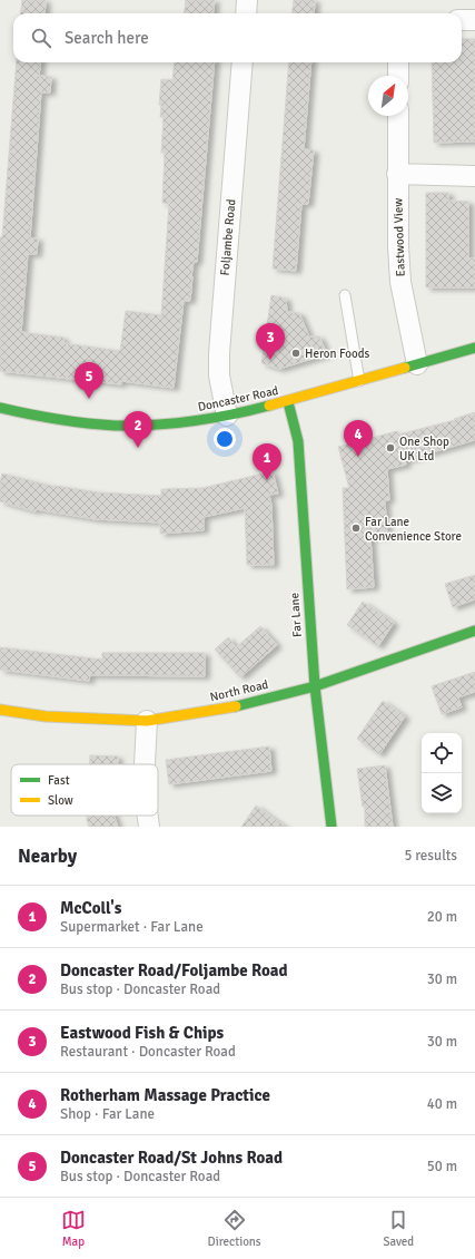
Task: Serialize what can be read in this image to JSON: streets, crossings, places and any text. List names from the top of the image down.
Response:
{
  "streets": {
    "street": [
      "Foljambe Road",
      "Eastwood View",
      "Doncaster Road",
      "Far Lane",
      "North Road"
    ]
  },
  "crossings": [
    ["Foljambe Road", "Doncaster Road"],
    ["Eastwood View", "Doncaster Road"],
    ["Doncaster Road", "Far Lane"],
    ["Far Lane", "North Road"]
  ],
  "places": ["Heron Foods", "One Shop UK Ltd", "Far Lane Convenience Store"],
  "legend": ["Fast", "Slow"],
  "north": "top right",
  "page": {
    "search": "Search here",
    "pins": [
      "3",
      "5",
      "2",
      "4",
      "1"
    ],
    "heading": ["Nearby", "5 results"],
    "list": [
      {
        "mark": "1",
        "name": "McColl's",
        "note": "Supermarket · Far Lane",
        "value": "20 m"
      },
      {
        "mark": "2",
        "name": "Doncaster Road/Foljambe Road",
        "note": "Bus stop · Doncaster Road",
        "value": "30 m"
      },
      {
        "mark": "3",
        "name": "Eastwood Fish & Chips",
        "note": "Restaurant · Doncaster Road",
        "value": "30 m"
      },
      {
        "mark": "4",
        "name": "Rotherham Massage Practice",
        "note": "Shop · Far Lane",
        "value": "40 m"
      },
      {
        "mark": "5",
        "name": "Doncaster Road/St Johns Road",
        "note": "Bus stop · Doncaster Road",
        "value": "50 m"
      }
    ],
    "nav": ["Map", "Directions", "Saved"]
  }
}
